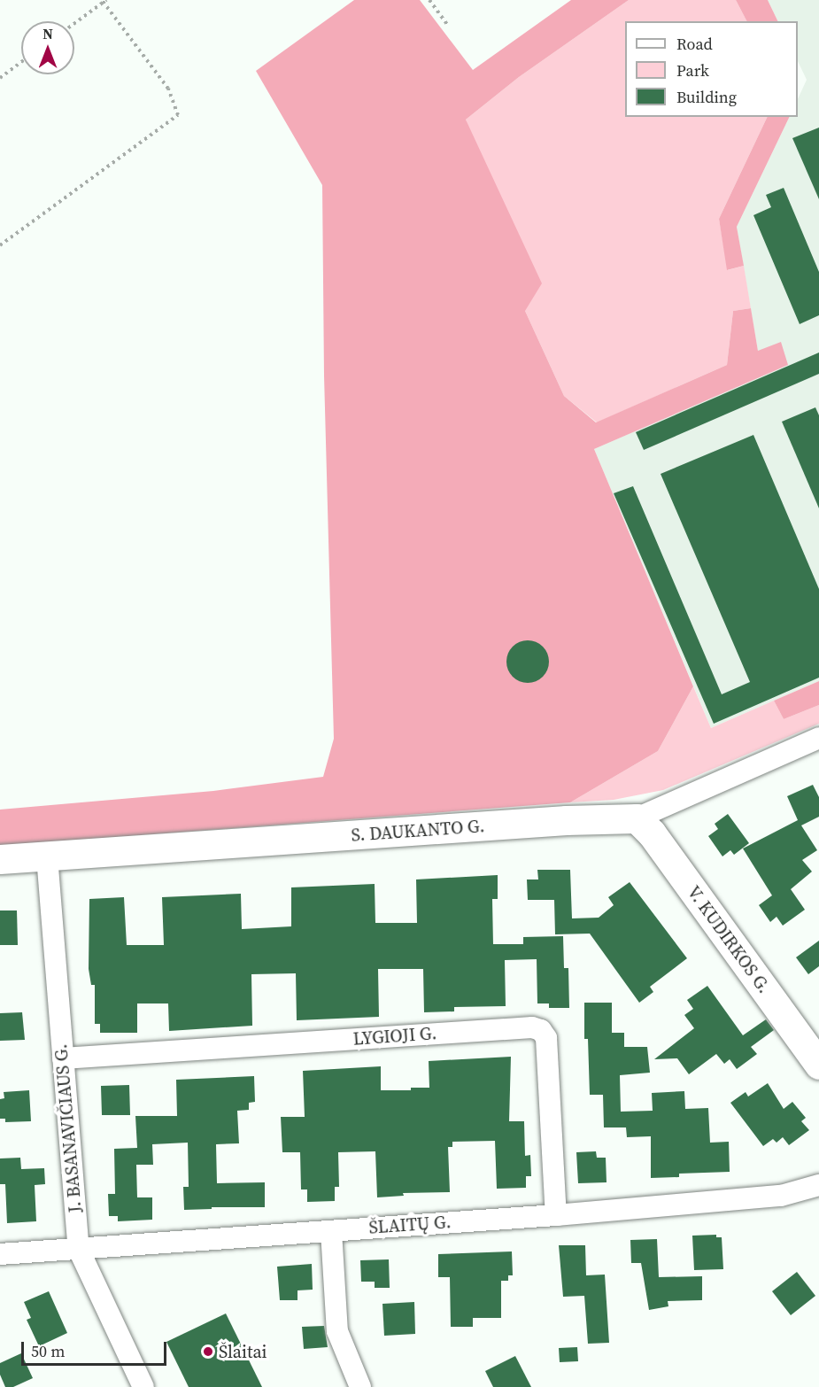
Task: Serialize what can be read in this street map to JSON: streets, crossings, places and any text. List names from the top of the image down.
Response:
{
  "streets": {
    "street": [
      "S. DAUKANTO G.",
      "V. KUDIRKOS G.",
      "LYGIOJI G.",
      "J. BASANAVIČIAUS G.",
      "ŠLAITŲ G."
    ]
  },
  "crossings": [
    ["S. DAUKANTO G.", "V. KUDIRKOS G."],
    ["S. DAUKANTO G.", "J. BASANAVIČIAUS G."],
    ["LYGIOJI G.", "J. BASANAVIČIAUS G."],
    ["LYGIOJI G.", "ŠLAITŲ G."],
    ["J. BASANAVIČIAUS G.", "ŠLAITŲ G."]
  ],
  "places": ["Šlaitai"],
  "legend": ["Road", "Park", "Building"],
  "scale_bar": "50 m",
  "north": "top"
}
